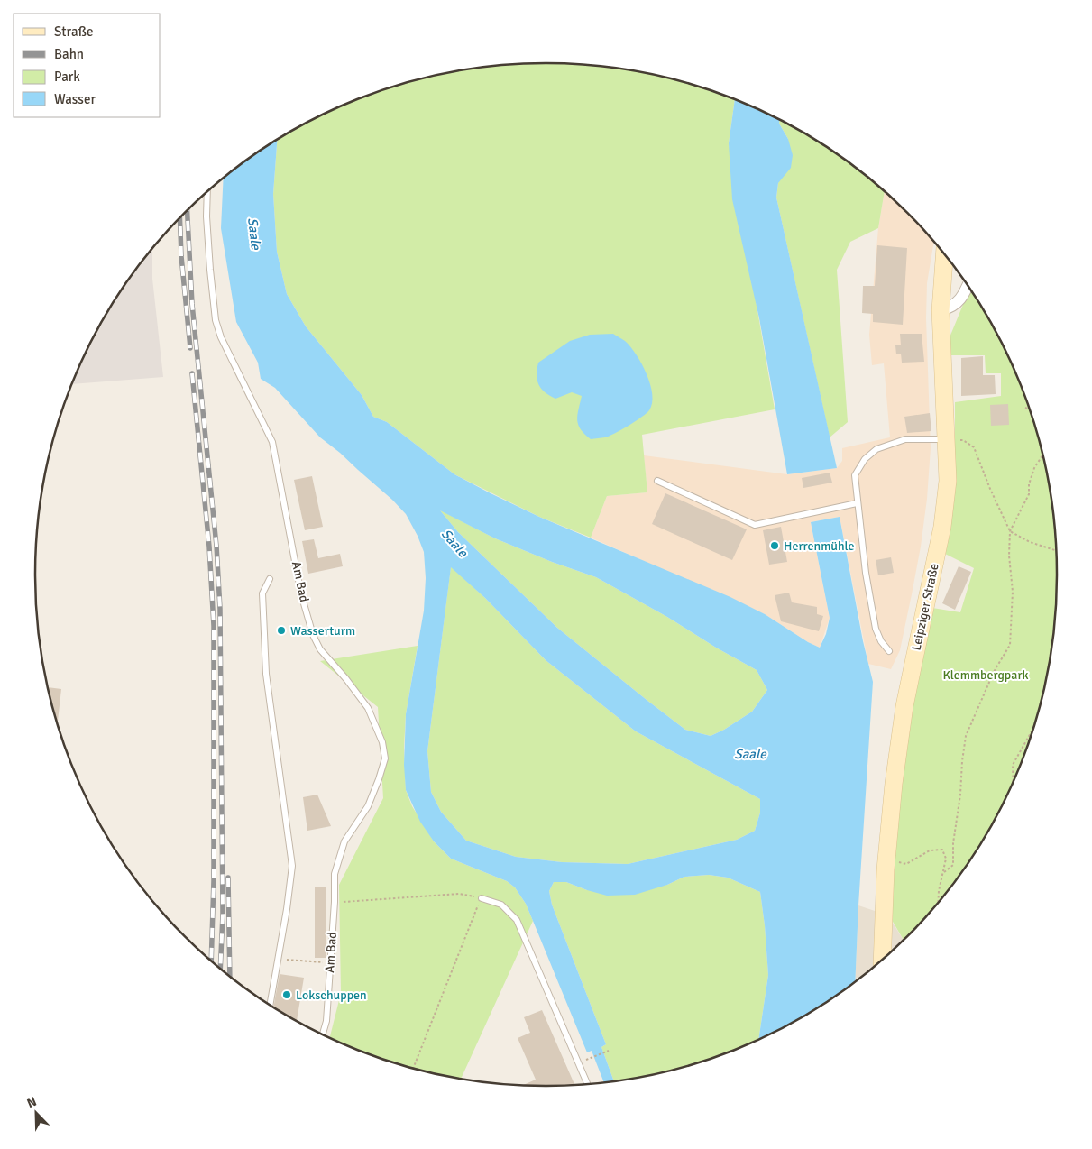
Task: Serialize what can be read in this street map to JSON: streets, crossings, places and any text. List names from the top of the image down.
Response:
{
  "streets": {
    "street": ["Leipziger Straße"],
    "lane": ["Am Bad"]
  },
  "water": ["Saale"],
  "parks": ["Klemmbergpark"],
  "places": ["Herrenmühle", "Wasserturm", "Lokschuppen"],
  "legend": [
    "Straße",
    "Bahn",
    "Park",
    "Wasser"
  ],
  "north": "top left"
}
